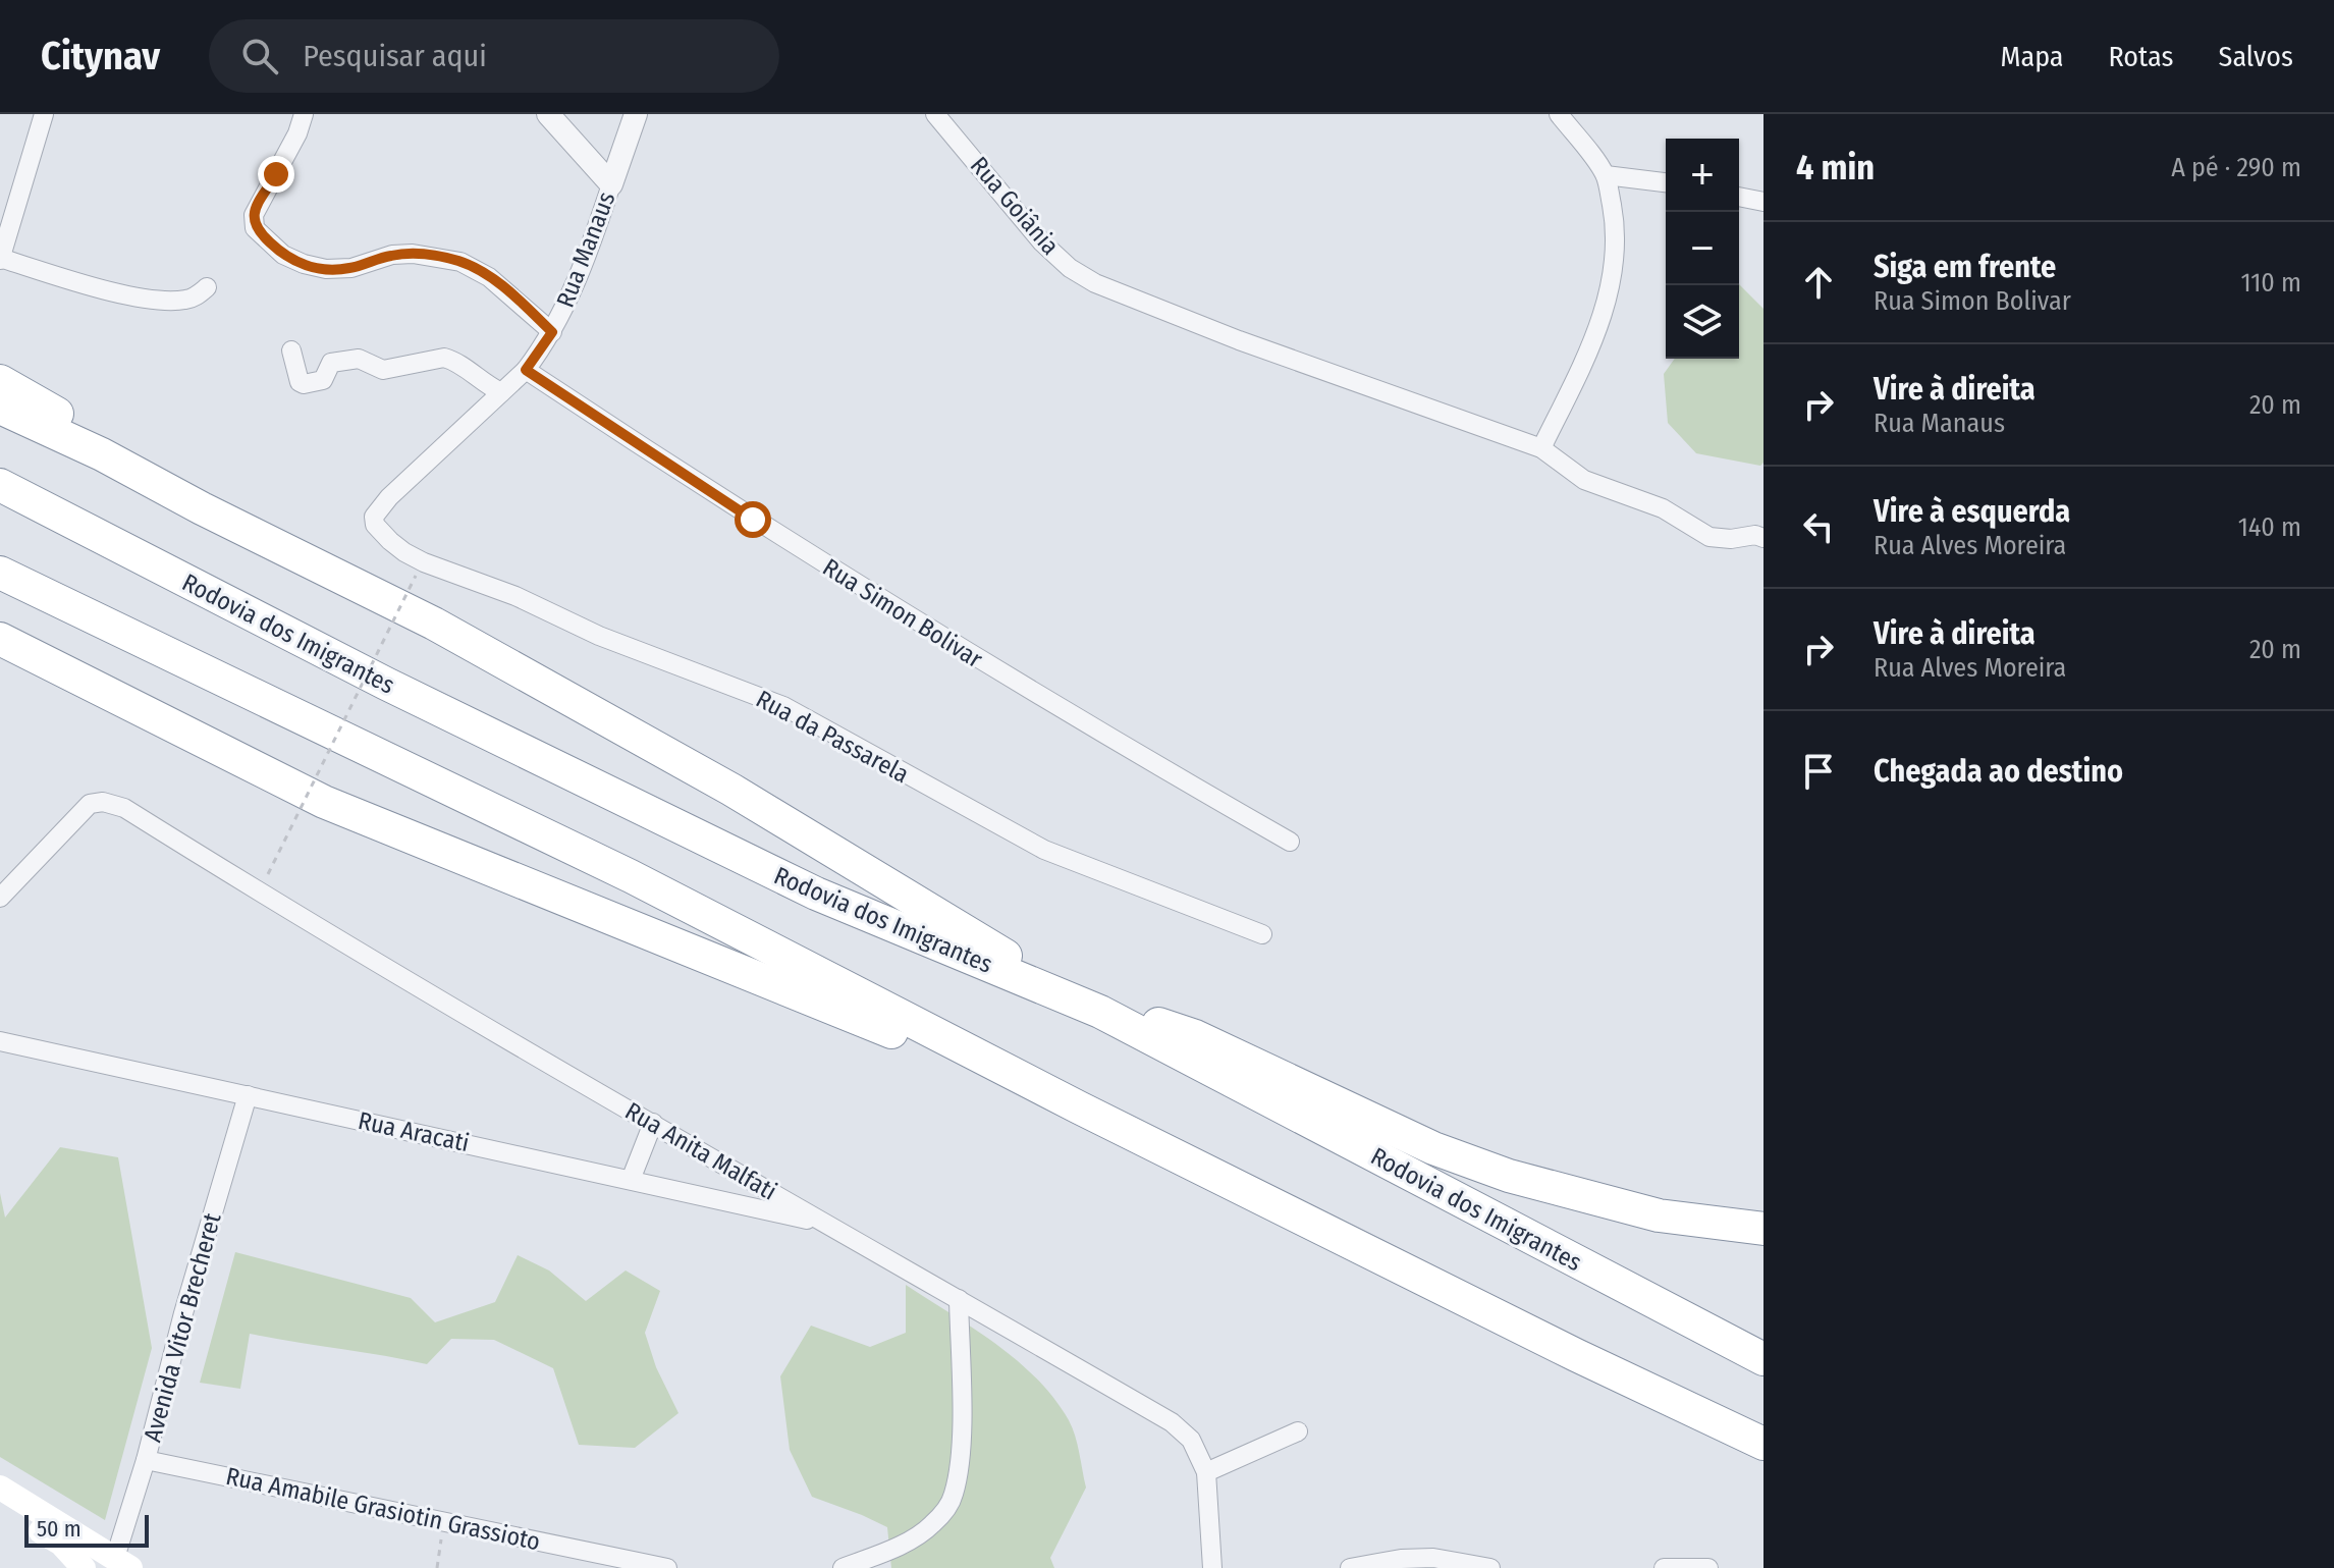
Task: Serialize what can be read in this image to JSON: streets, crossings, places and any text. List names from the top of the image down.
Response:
{
  "streets": {
    "highway": ["Rodovia dos Imigrantes"],
    "street": [
      "Rua Goiânia",
      "Rua Manaus",
      "Rua Simon Bolivar",
      "Rua da Passarela",
      "Rua Aracati",
      "Rua Anita Malfati",
      "Avenida Vitor Brecheret",
      "Rua Amabile Grasiotin Grassioto"
    ]
  },
  "crossings": [
    ["Rua Manaus", "Rua Simon Bolivar"],
    ["Rua Manaus", "Rua da Passarela"],
    ["Rua Aracati", "Rua Anita Malfati"],
    ["Rua Aracati", "Avenida Vitor Brecheret"],
    ["Avenida Vitor Brecheret", "Rua Amabile Grasiotin Grassioto"]
  ],
  "scale_bar": "50 m",
  "page": {
    "header": "Citynav",
    "search": "Pesquisar aqui",
    "nav": ["Mapa", "Rotas", "Salvos"],
    "heading": ["4 min", "A pé · 290 m"],
    "map_buttons": ["+", "−"],
    "list": [
      ["Siga em frente", "Rua Simon Bolivar", "110 m"],
      ["Vire à direita", "Rua Manaus", "20 m"],
      ["Vire à esquerda", "Rua Alves Moreira", "140 m"],
      ["Vire à direita", "Rua Alves Moreira", "20 m"],
      "Chegada ao destino"
    ],
    "scale": "50 m"
  }
}
